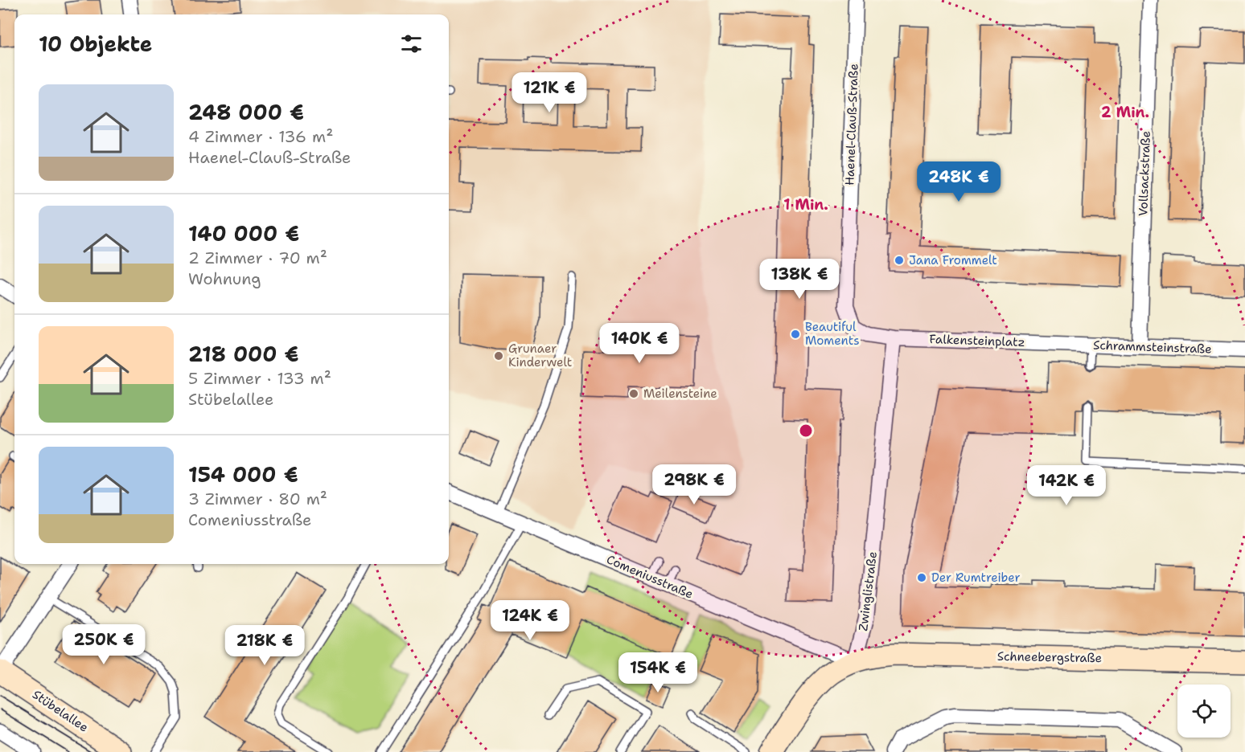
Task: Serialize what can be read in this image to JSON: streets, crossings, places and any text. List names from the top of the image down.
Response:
{
  "streets": {
    "street": [
      "Haenel-Clauß-Straße",
      "Vollsackstraße",
      "Falkensteinplatz",
      "Schrammsteinstraße",
      "Comeniusstraße",
      "Zwinglistraße",
      "Schneebergstraße",
      "Stübelallee"
    ]
  },
  "crossings": [
    ["Haenel-Clauß-Straße", "Falkensteinplatz"],
    ["Vollsackstraße", "Schrammsteinstraße"],
    ["Falkensteinplatz", "Schrammsteinstraße"],
    ["Falkensteinplatz", "Zwinglistraße"],
    ["Comeniusstraße", "Zwinglistraße"],
    ["Comeniusstraße", "Schneebergstraße"],
    ["Zwinglistraße", "Schneebergstraße"]
  ],
  "places": [
    "Jana Frommelt",
    "Beautiful Moments",
    "Grunaer Kinderwelt",
    "Meilensteine",
    "Der Rumtreiber"
  ],
  "page": {
    "heading": "10 Objekte",
    "price": [
      "121K €",
      "248K €",
      "138K €",
      "140K €",
      "298K €",
      "142K €",
      "124K €",
      "250K €",
      "218K €",
      "154K €"
    ],
    "list": [
      {
        "name": "248 000 €",
        "note": "4 Zimmer · 136 m² · Haenel-Clauß-Straße"
      },
      {
        "name": "140 000 €",
        "note": "2 Zimmer · 70 m² · Wohnung"
      },
      {
        "name": "218 000 €",
        "note": "5 Zimmer · 133 m² · Stübelallee"
      },
      {
        "name": "154 000 €",
        "note": "3 Zimmer · 80 m² · Comeniusstraße"
      }
    ]
  },
  "rings": ["2 Min.", "1 Min."]
}
